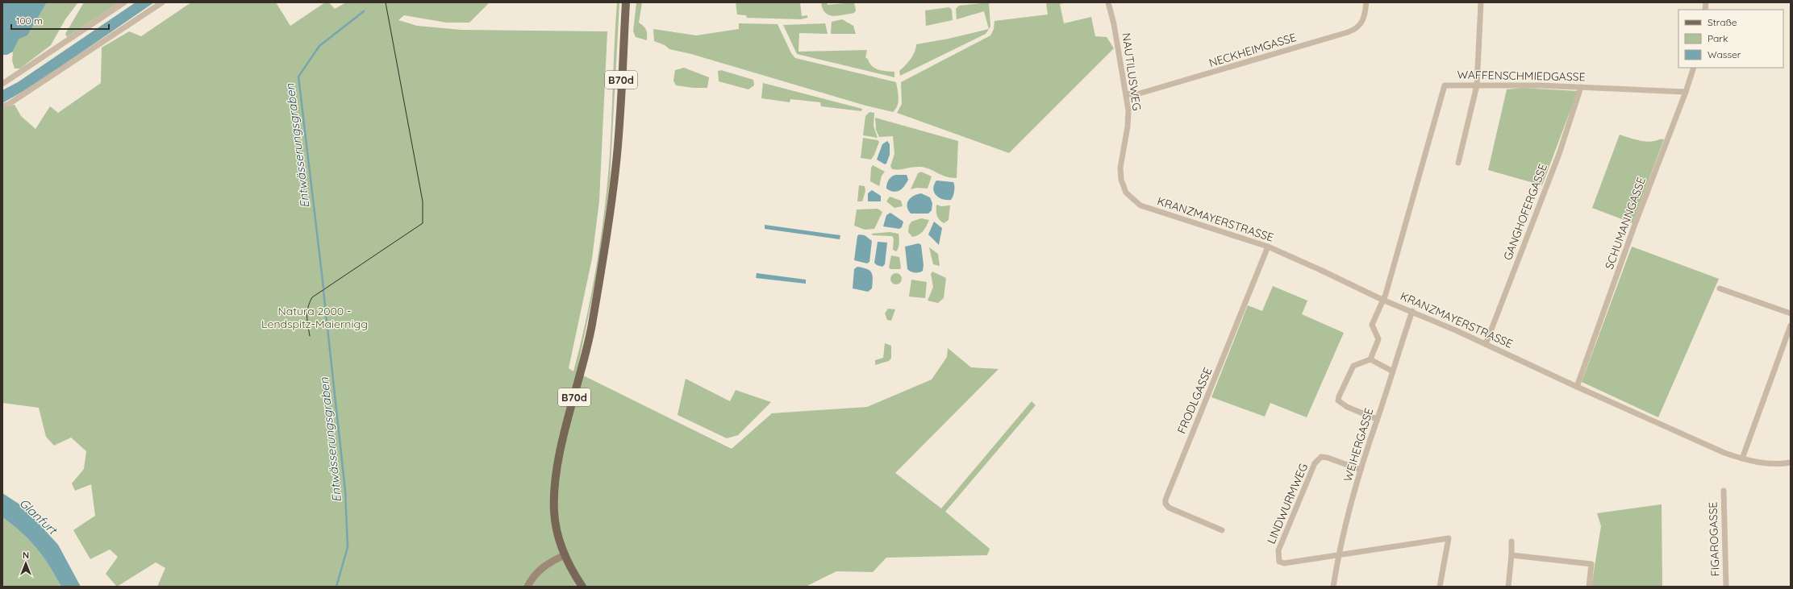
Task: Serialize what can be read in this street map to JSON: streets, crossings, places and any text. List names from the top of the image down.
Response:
{
  "streets": {
    "main road": ["B70d"],
    "street": [
      "NECKHEIMGASSE",
      "NAUTILUSWEG",
      "WAFFENSCHMIEDGASSE",
      "GANGHOFERGASSE",
      "KRANZMAYERSTRASSE",
      "SCHUMANNGASSE",
      "FRODLGASSE",
      "WEIHERGASSE",
      "LINDWURMWEG",
      "FIGAROGASSE"
    ]
  },
  "crossings": [
    ["NECKHEIMGASSE", "NAUTILUSWEG"],
    ["NAUTILUSWEG", "KRANZMAYERSTRASSE"],
    ["WAFFENSCHMIEDGASSE", "GANGHOFERGASSE"],
    ["WAFFENSCHMIEDGASSE", "KRANZMAYERSTRASSE"],
    ["WAFFENSCHMIEDGASSE", "SCHUMANNGASSE"],
    ["GANGHOFERGASSE", "KRANZMAYERSTRASSE"],
    ["KRANZMAYERSTRASSE", "SCHUMANNGASSE"],
    ["KRANZMAYERSTRASSE", "FRODLGASSE"],
    ["KRANZMAYERSTRASSE", "WEIHERGASSE"],
    ["WEIHERGASSE", "LINDWURMWEG"]
  ],
  "water": ["Entwässerungsgraben", "Glanfurt"],
  "parks": ["Natura 2000 - Lendspitz-Maiernigg"],
  "legend": ["Straße", "Park", "Wasser"],
  "scale_bar": "100 m",
  "north": "top"
}
